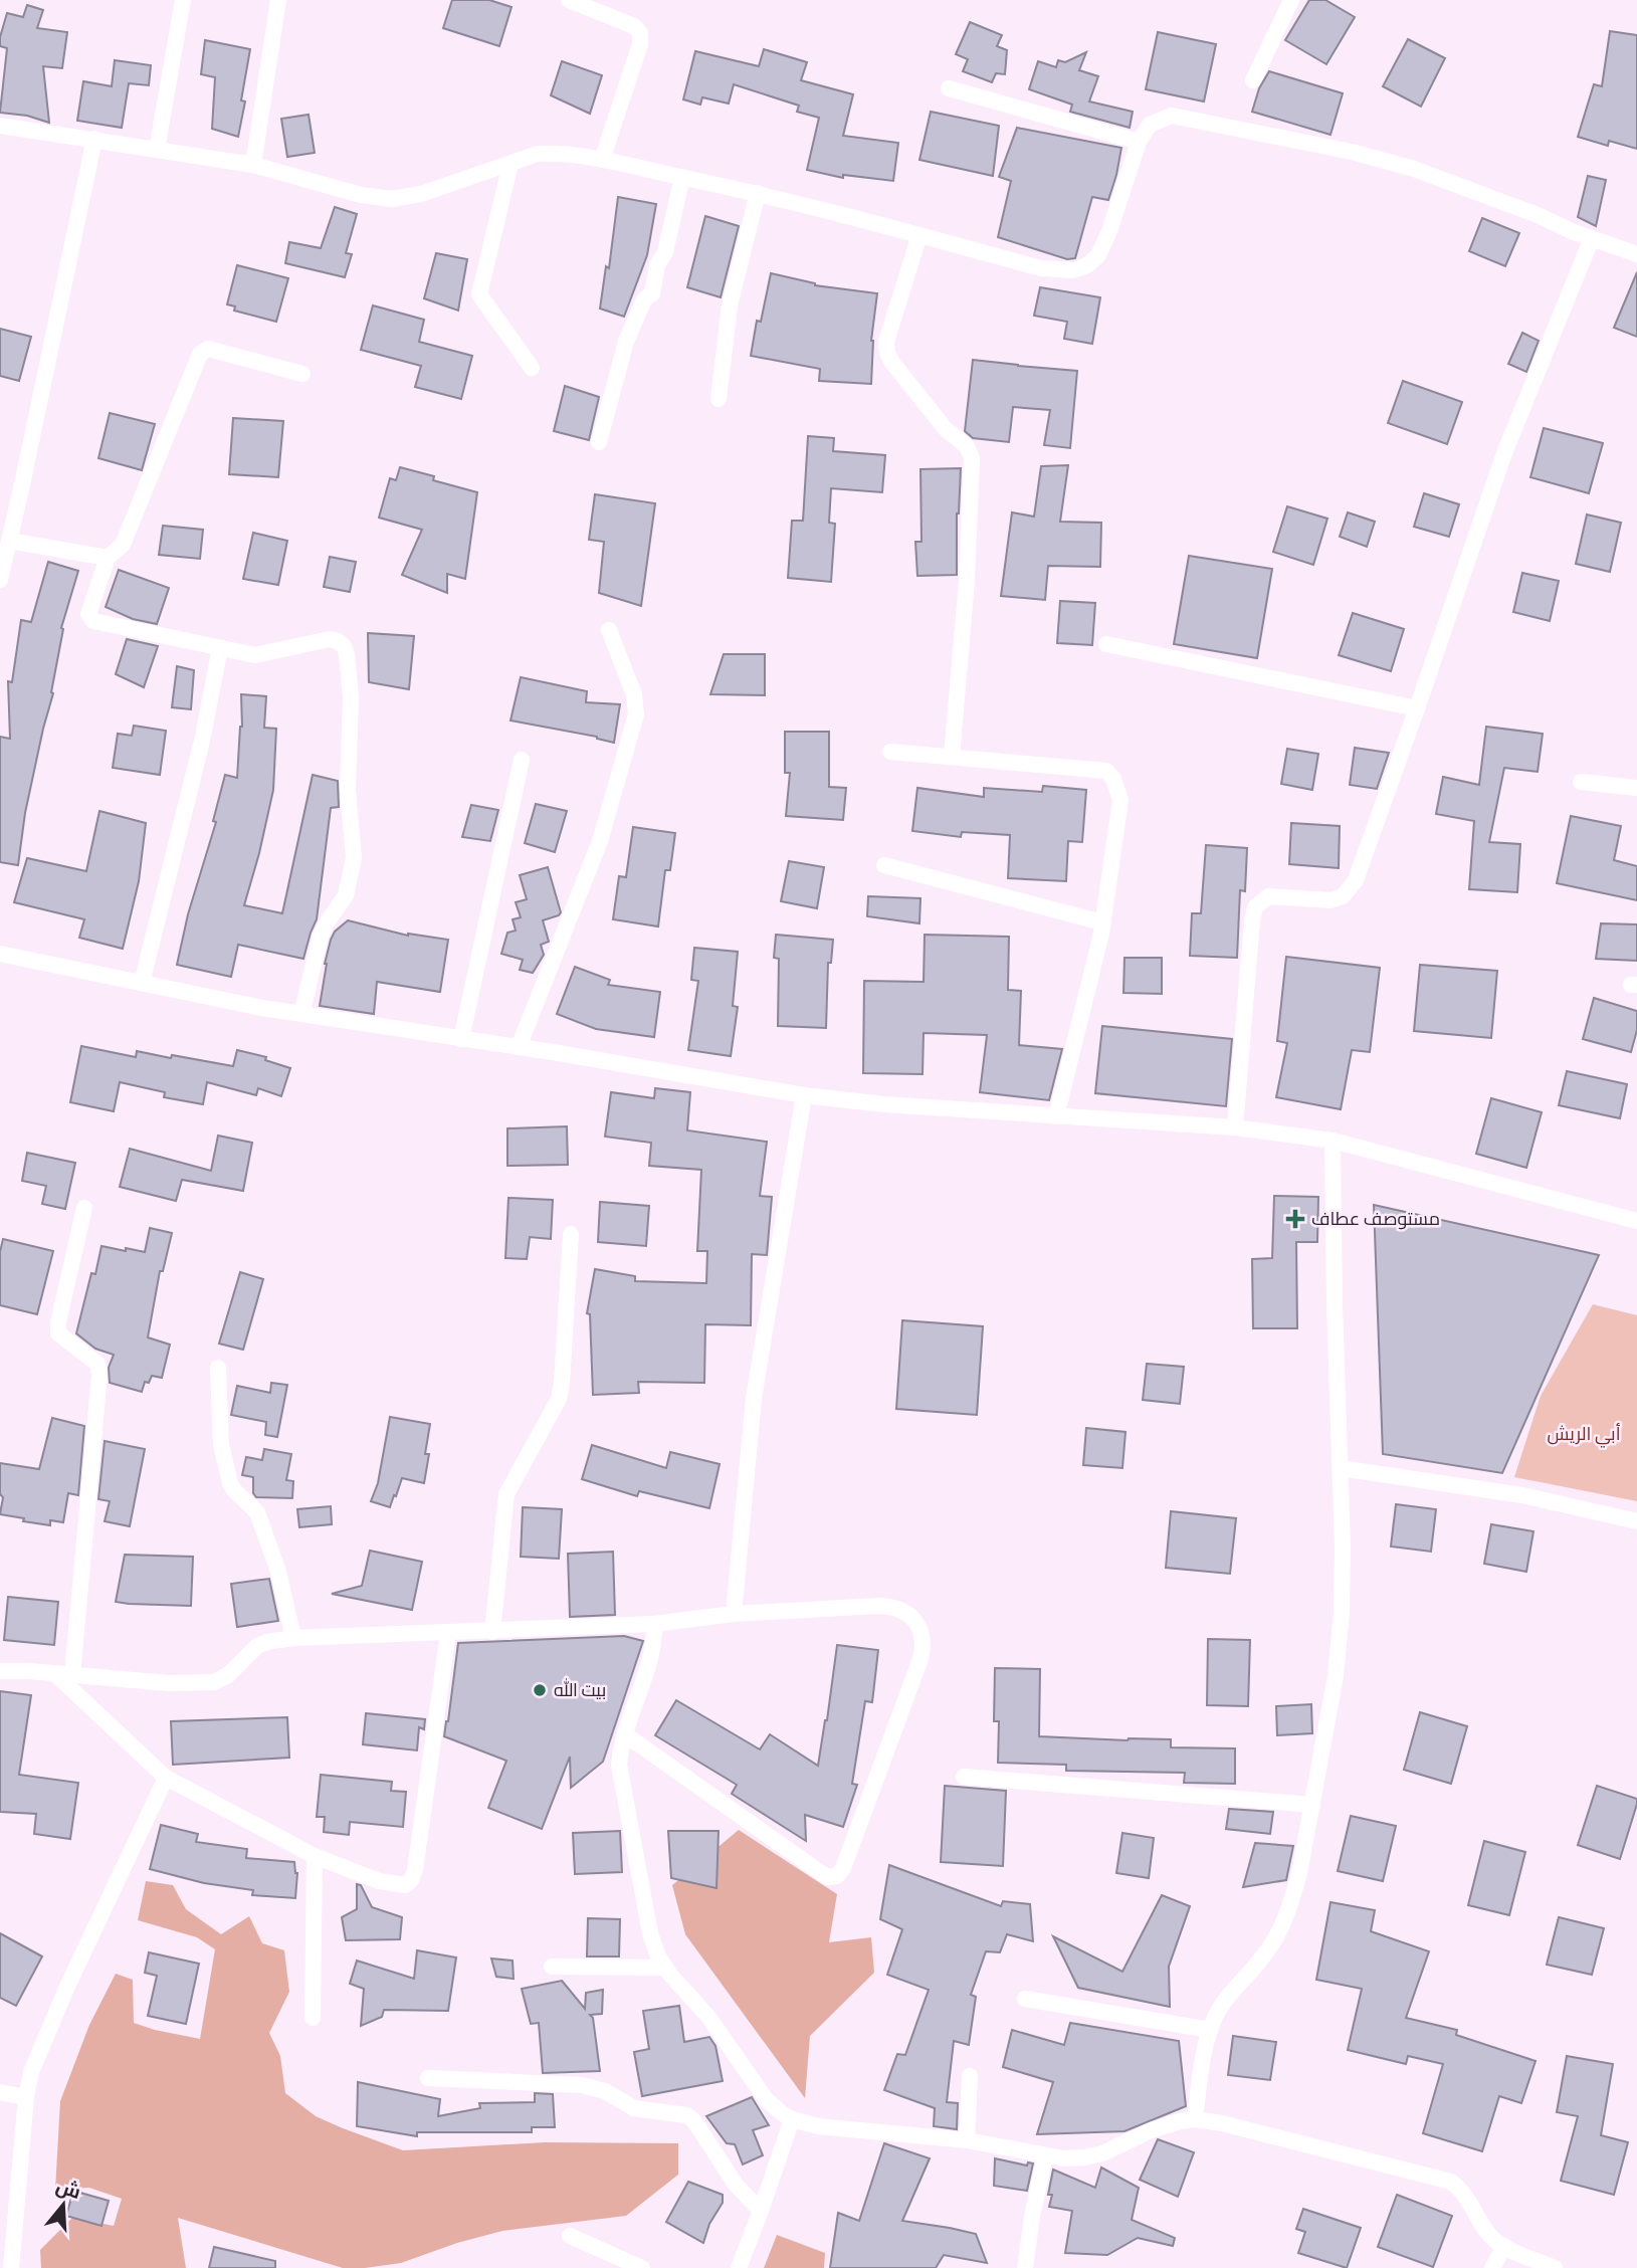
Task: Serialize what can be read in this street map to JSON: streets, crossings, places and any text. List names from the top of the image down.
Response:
{
  "parks": ["أبي الريش"],
  "places": {
    "health": ["مستوصف عطاف"],
    "other": ["بيت الله"]
  },
  "north": "top"
}
